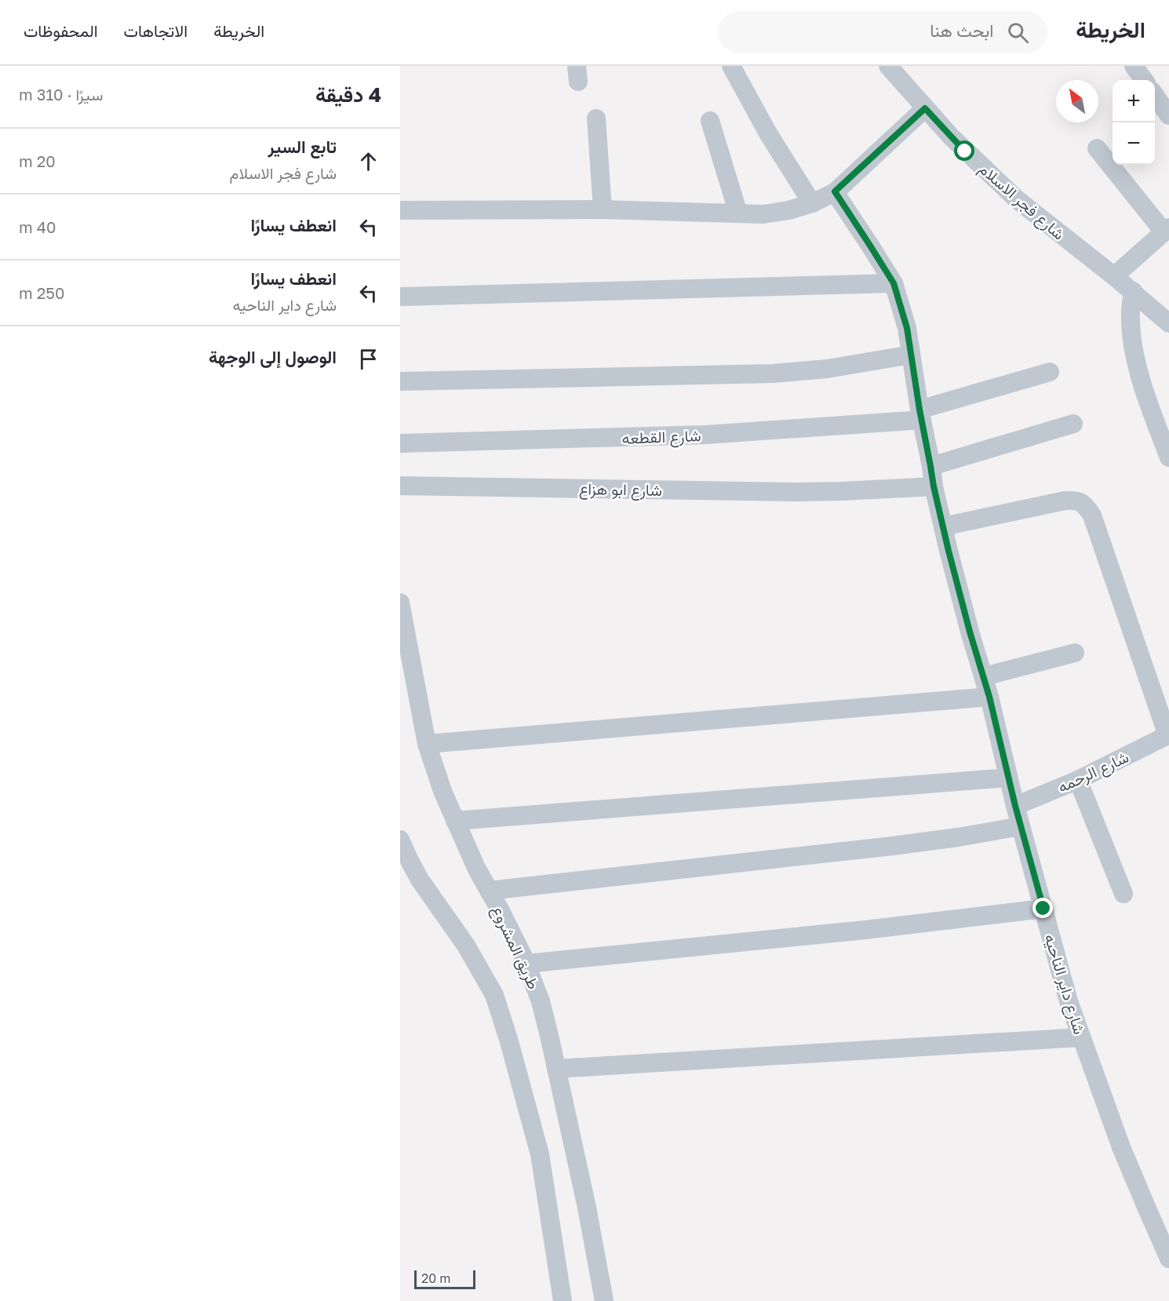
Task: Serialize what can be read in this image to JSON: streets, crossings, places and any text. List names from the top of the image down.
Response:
{
  "streets": {
    "street": [
      "شارع فجر الاسلام",
      "شارع القطعه",
      "شارع ابو هزاع",
      "شارع الرحمه",
      "طريق المشروع",
      "شارع داير الناحيه"
    ]
  },
  "crossings": [
    ["شارع القطعه", "شارع داير الناحيه"],
    ["شارع ابو هزاع", "شارع داير الناحيه"],
    ["شارع الرحمه", "شارع داير الناحيه"]
  ],
  "scale_bar": "20 m",
  "north": "top left",
  "page": {
    "header": "الخريطة",
    "search": "ابحث هنا",
    "nav": ["الخريطة", "الاتجاهات", "المحفوظات"],
    "heading": ["4 دقيقة", "سيرًا · 310 m"],
    "map_buttons": ["+", "−"],
    "list": [
      ["تابع السير", "شارع فجر الاسلام", "20 m"],
      ["انعطف يسارًا", "40 m"],
      ["انعطف يسارًا", "شارع داير الناحيه", "250 m"],
      "الوصول إلى الوجهة"
    ],
    "scale": "20 m"
  }
}
